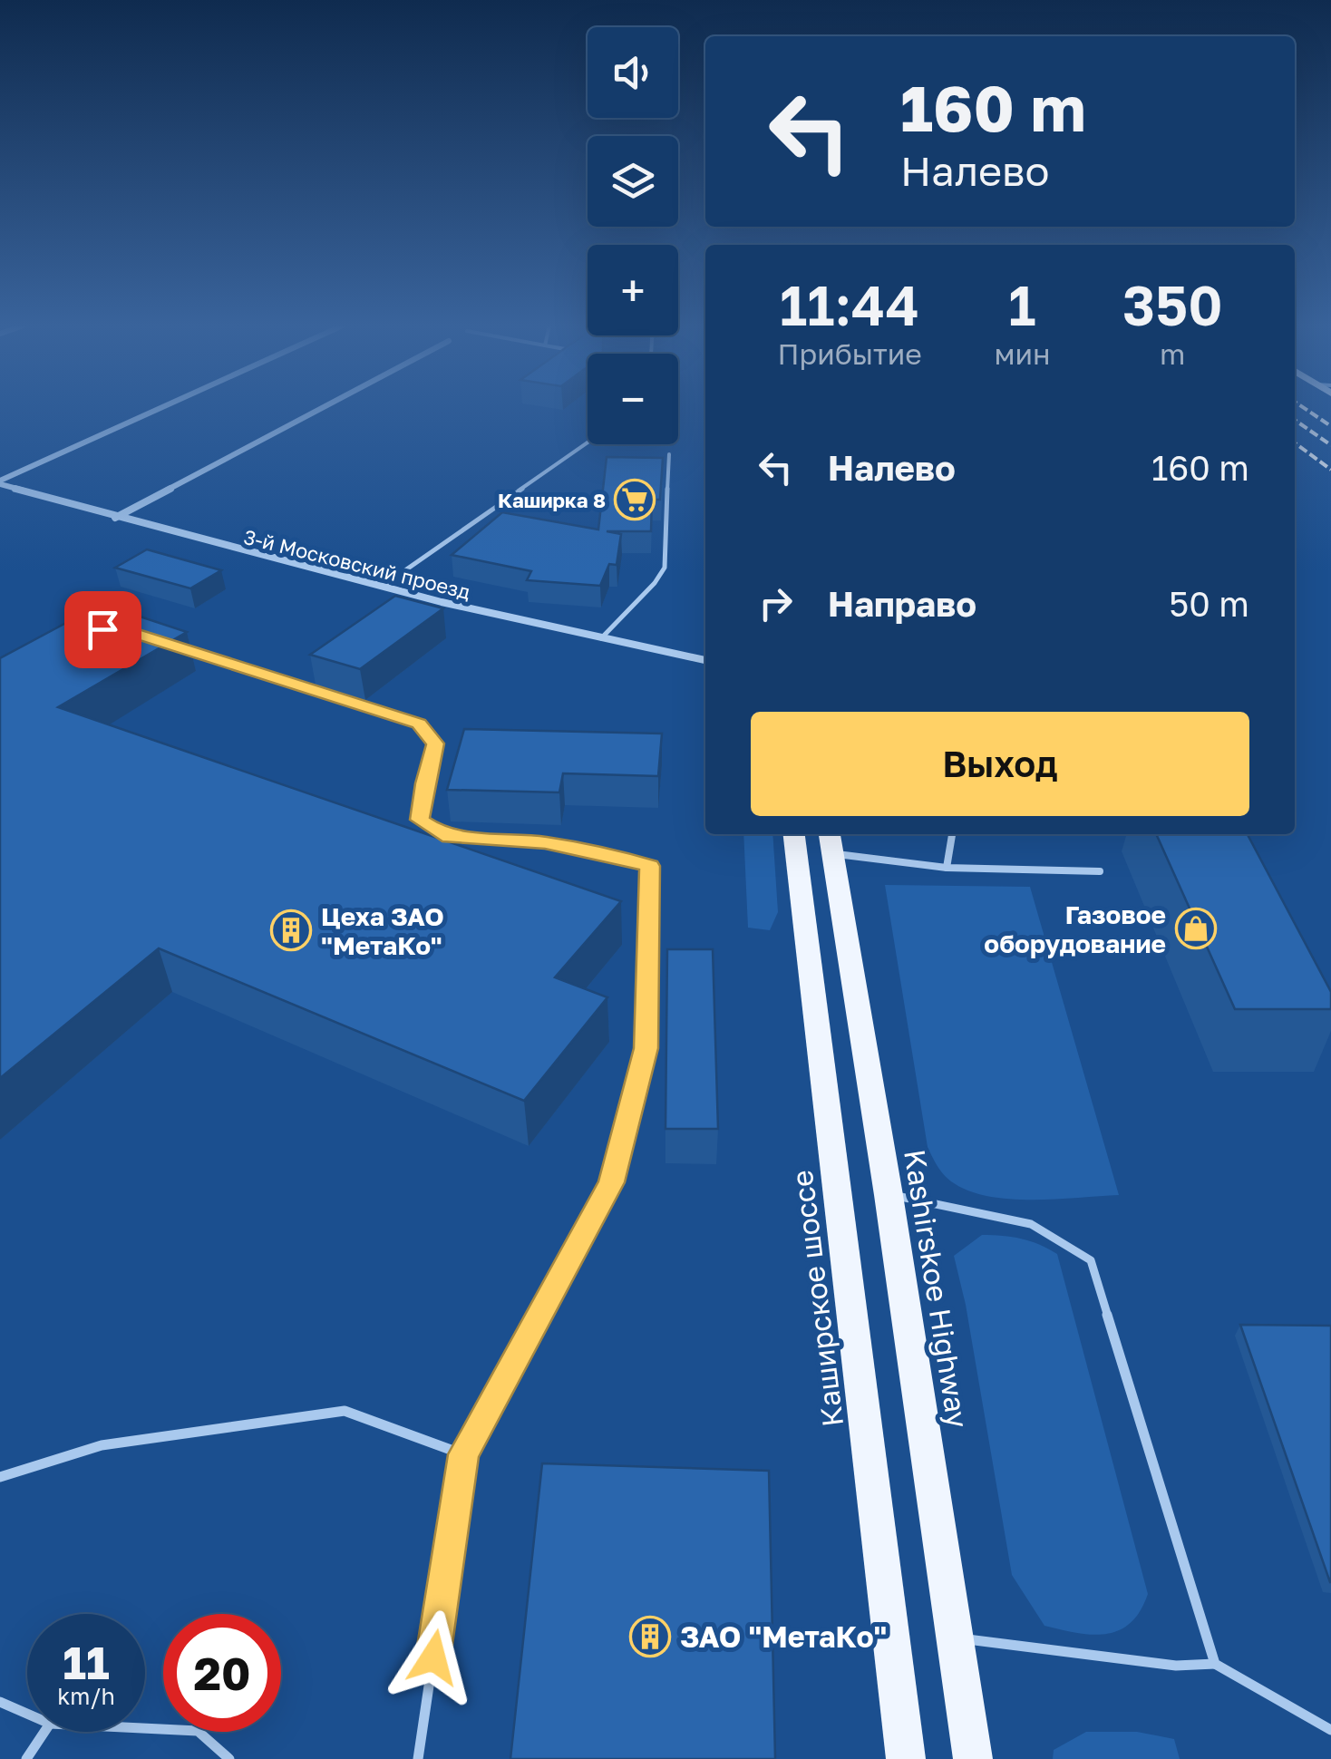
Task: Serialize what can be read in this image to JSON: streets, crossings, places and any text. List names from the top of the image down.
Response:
{
  "streets": {
    "main road": ["Kashirskoe Highway", "Каширское шоссе"],
    "street": ["3-й Московский проезд"]
  },
  "places": {
    "supermarket": ["Каширка 8"],
    "shop": ["Газовое оборудование"],
    "building": ["Цеха ЗАО \"МетаКо\"", "ЗАО \"МетаКо\""]
  },
  "page": {
    "map_buttons": ["+", "−"],
    "turn": ["160 m", "Налево"],
    "eta": [
      "11:44",
      "Прибытие",
      "1",
      "мин",
      "350",
      "m"
    ],
    "list": [
      {
        "name": "Налево",
        "value": "160 m"
      },
      {
        "name": "Направо",
        "value": "50 m"
      }
    ],
    "buttons": "Выход",
    "speed": "11 km/h",
    "limit": "20"
  }
}
